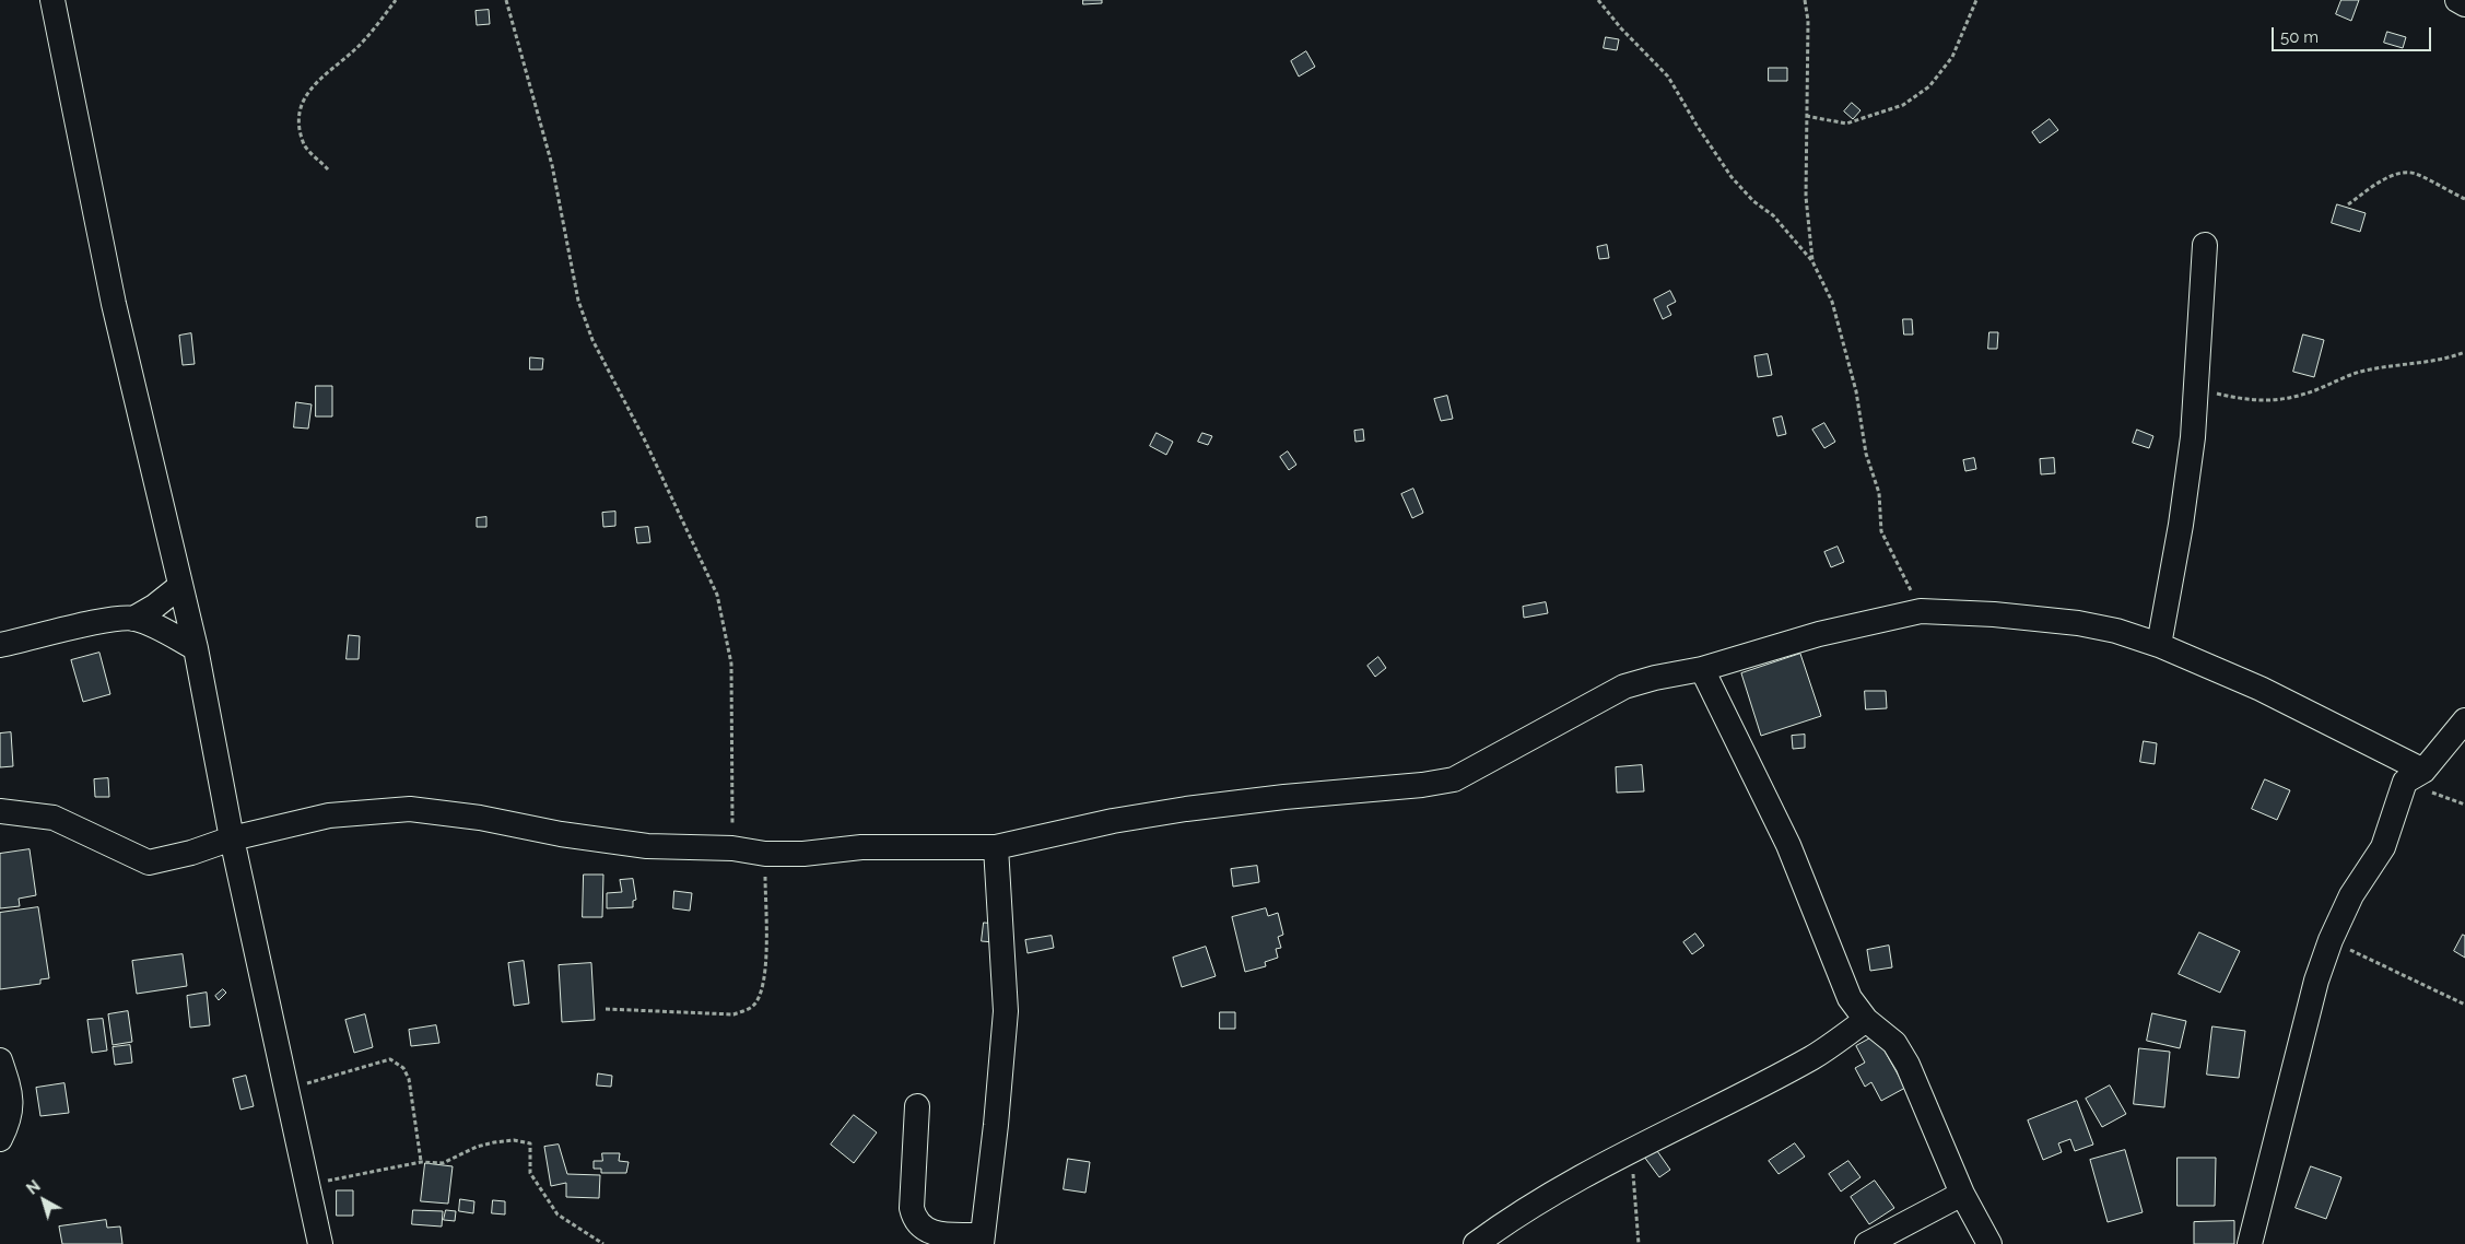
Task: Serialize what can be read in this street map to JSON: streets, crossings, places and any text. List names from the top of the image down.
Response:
{
  "scale_bar": "50 m",
  "north": "top left"
}
